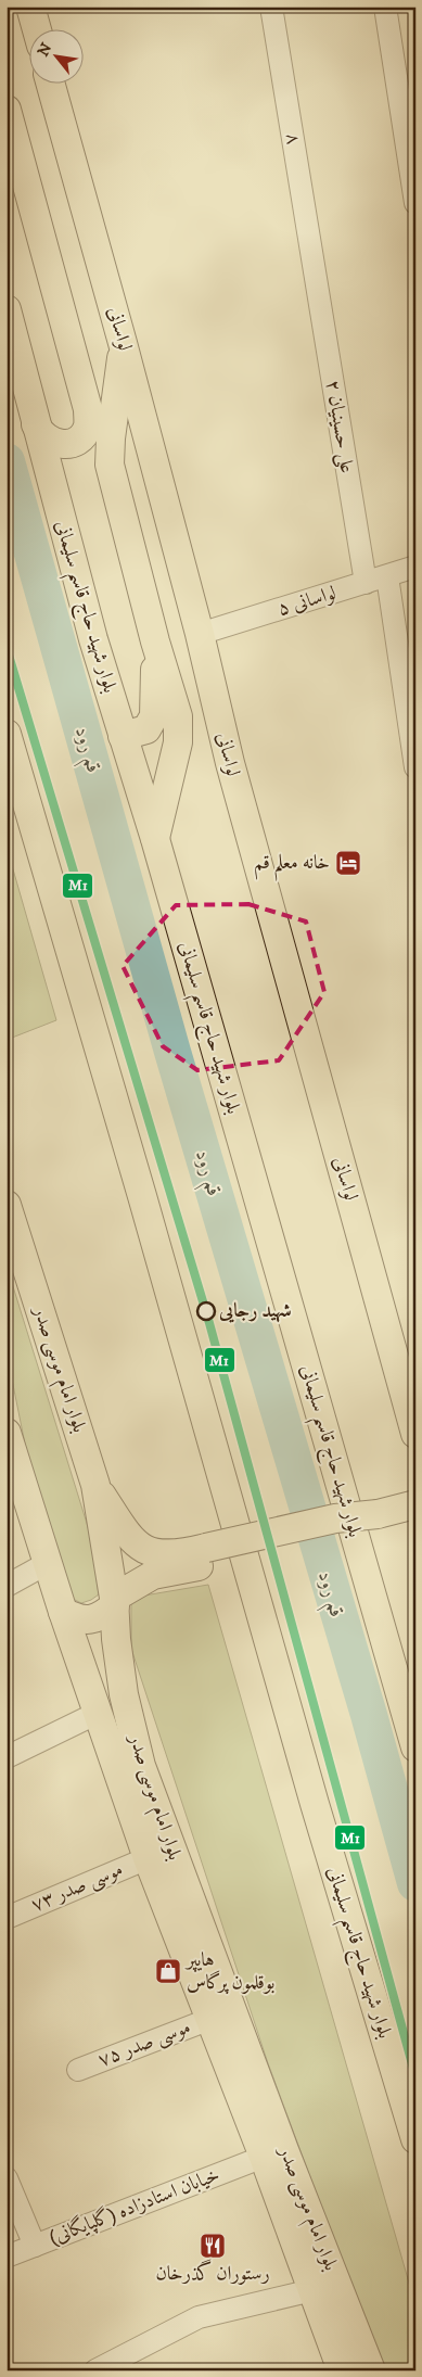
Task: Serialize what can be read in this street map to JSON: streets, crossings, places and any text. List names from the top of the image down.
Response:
{
  "streets": {
    "main road": ["لواسانی", "بلوار شهید حاج قاسم سلیمانی", "بلوار امام موسی صدر"],
    "street": [
      "۸",
      "۲ علی حسینیان",
      "لواسانی ۵",
      "موسی صدر ۷۳",
      "موسی صدر ۷۵",
      "خیابان استادزاده (گلپایگانی)"
    ]
  },
  "crossings": [
    ["۸", "۲ علی حسینیان"],
    ["لواسانی", "لواسانی ۵"],
    ["۲ علی حسینیان", "لواسانی ۵"],
    ["بلوار امام موسی صدر", "موسی صدر ۷۳"],
    ["بلوار امام موسی صدر", "موسی صدر ۷۵"],
    ["بلوار امام موسی صدر", "خیابان استادزاده (گلپایگانی)"]
  ],
  "water": ["قم رود"],
  "places": {
    "hotel": ["خانه معلم قم"],
    "other": ["شهید رجایی"],
    "shop": ["هایپر بوقلمون پرگاس"],
    "restaurant": ["رستوران گذرخان"]
  },
  "lines": ["transit line M1"],
  "north": "top left"
}
